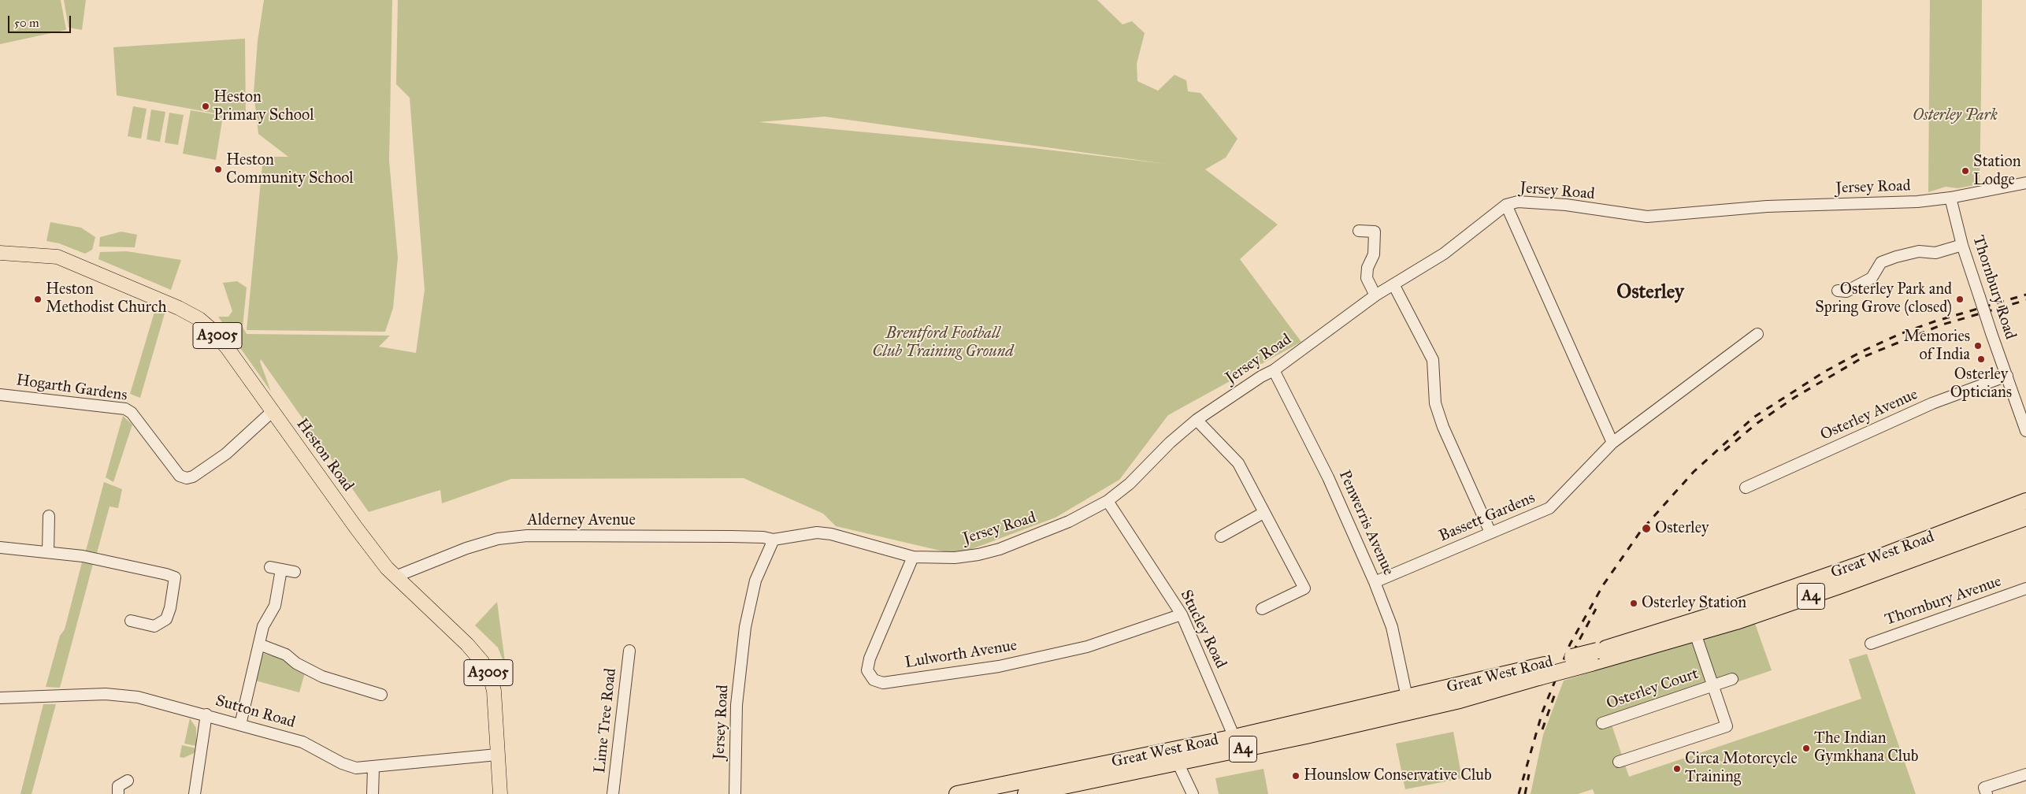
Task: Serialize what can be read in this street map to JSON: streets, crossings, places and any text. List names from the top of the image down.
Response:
{
  "streets": {
    "highway": ["Great West Road", "A4"],
    "main road": ["A3005", "Heston Road"],
    "street": [
      "Jersey Road",
      "Thornbury Road",
      "Hogarth Gardens",
      "Osterley Avenue",
      "Bassett Gardens",
      "Alderney Avenue",
      "Penwerris Avenue",
      "Thornbury Avenue",
      "Stucley Road",
      "Lulworth Avenue",
      "Osterley Court",
      "Sutton Road",
      "Lime Tree Road"
    ]
  },
  "crossings": [
    ["Jersey Road", "Thornbury Road"],
    ["Jersey Road", "Alderney Avenue"],
    ["Jersey Road", "Penwerris Avenue"],
    ["Jersey Road", "Stucley Road"],
    ["Jersey Road", "Lulworth Avenue"],
    ["Thornbury Road", "Osterley Avenue"],
    ["Hogarth Gardens", "Heston Road"],
    ["Heston Road", "Alderney Avenue"],
    ["Heston Road", "Sutton Road"],
    ["Bassett Gardens", "Penwerris Avenue"],
    ["Penwerris Avenue", "Great West Road"],
    ["Great West Road", "Stucley Road"],
    ["Great West Road", "Osterley Court"],
    ["Stucley Road", "Lulworth Avenue"]
  ],
  "districts": ["Osterley"],
  "parks": ["Osterley Park", "Brentford Football Club Training Ground"],
  "places": [
    "Heston Primary School",
    "Heston Community School",
    "Station Lodge",
    "Heston Methodist Church",
    "Osterley Park and Spring Grove (closed)",
    "Memories of India",
    "Osterley Opticians",
    "Osterley",
    "Osterley Station",
    "The Indian Gymkhana Club",
    "Circa Motorcycle Training",
    "Hounslow Conservative Club"
  ],
  "scale_bar": "50 m"
}
